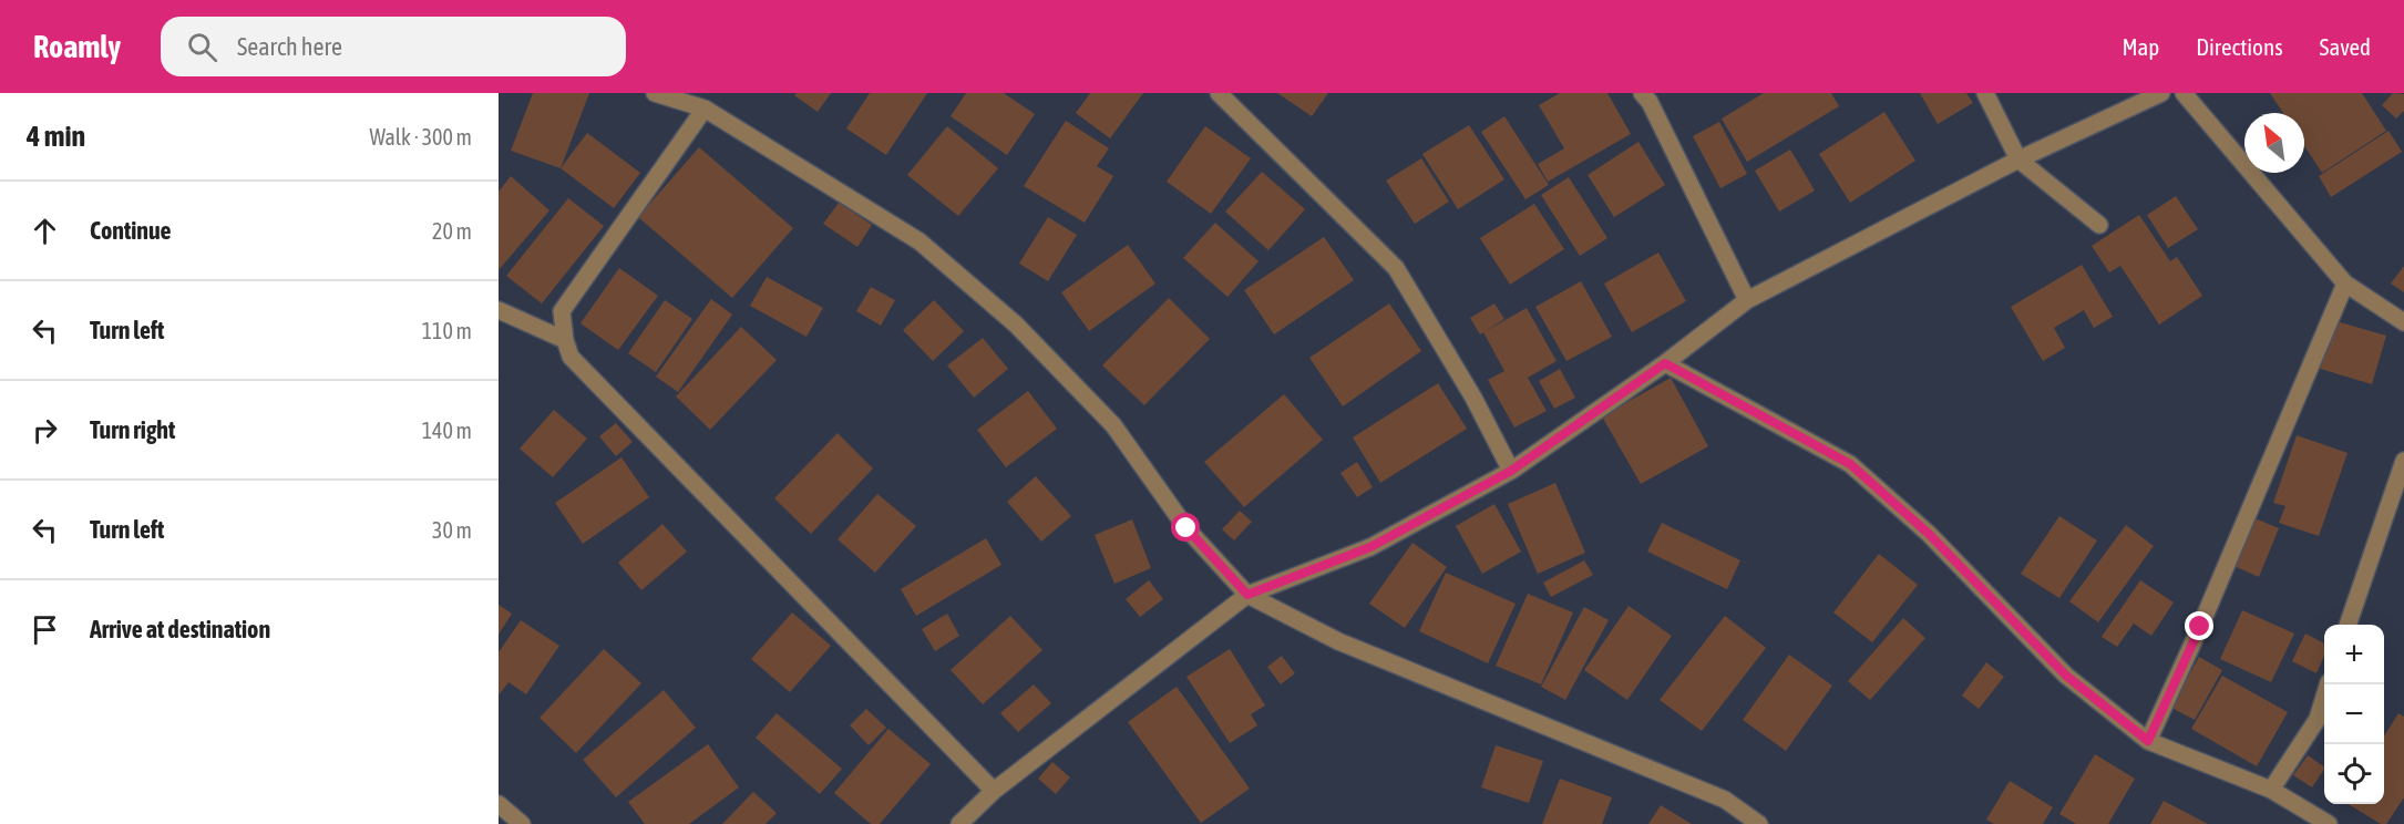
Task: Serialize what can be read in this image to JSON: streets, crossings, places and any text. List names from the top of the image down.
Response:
{
  "north": "top left",
  "page": {
    "header": "Roamly",
    "search": "Search here",
    "nav": ["Map", "Directions", "Saved"],
    "heading": ["4 min", "Walk · 300 m"],
    "list": [
      ["Continue", "20 m"],
      ["Turn left", "110 m"],
      ["Turn right", "140 m"],
      ["Turn left", "30 m"],
      "Arrive at destination"
    ],
    "map_buttons": ["+", "−"]
  }
}
